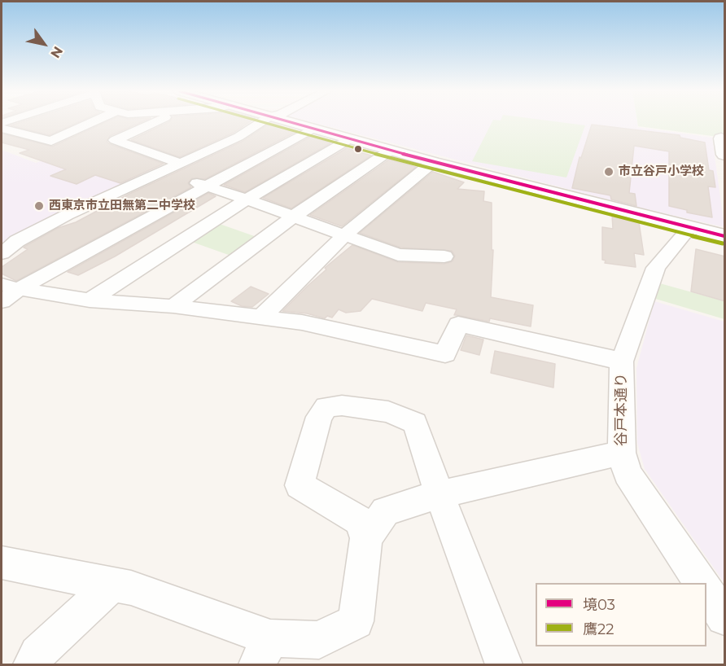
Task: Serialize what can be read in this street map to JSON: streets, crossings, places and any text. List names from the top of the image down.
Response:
{
  "streets": {
    "street": ["谷戸本通り"]
  },
  "places": ["市立谷戸小学校", "西東京市立田無第二中学校"],
  "lines": ["transit line 境03", "transit line 鷹22"],
  "legend": ["境03", "鷹22"],
  "north": "bottom right"
}
